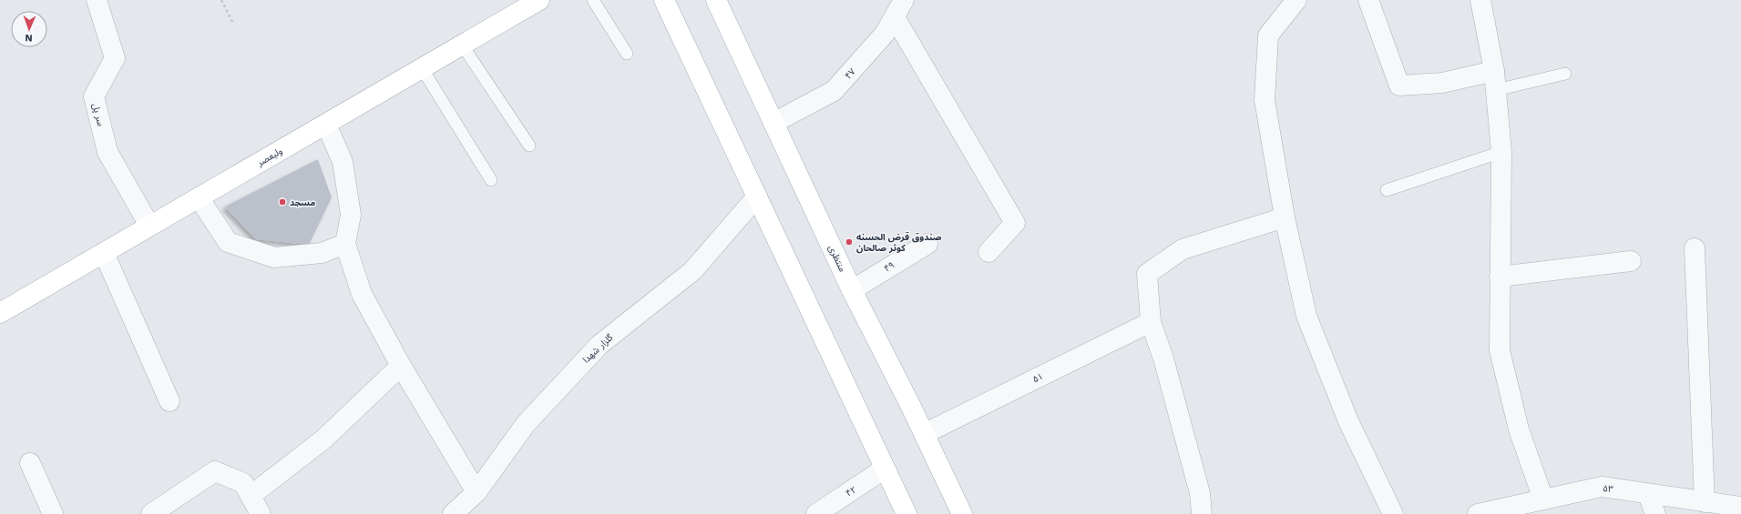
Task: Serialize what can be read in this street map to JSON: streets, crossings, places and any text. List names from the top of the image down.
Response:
{
  "streets": {
    "main road": ["ولیعصر", "منتظری"],
    "street": [
      "۴۷",
      "سر پل",
      "۴۹",
      "گلزار شهدا",
      "۵۱",
      "۵۳",
      "۴۲"
    ]
  },
  "crossings": [
    ["۴۷", "منتظری"],
    ["سر پل", "ولیعصر"],
    ["منتظری", "۴۹"],
    ["منتظری", "۵۱"]
  ],
  "places": ["مسجد", "صندوق قرض الحسنه کوثر صالحان"],
  "north": "bottom"
}
